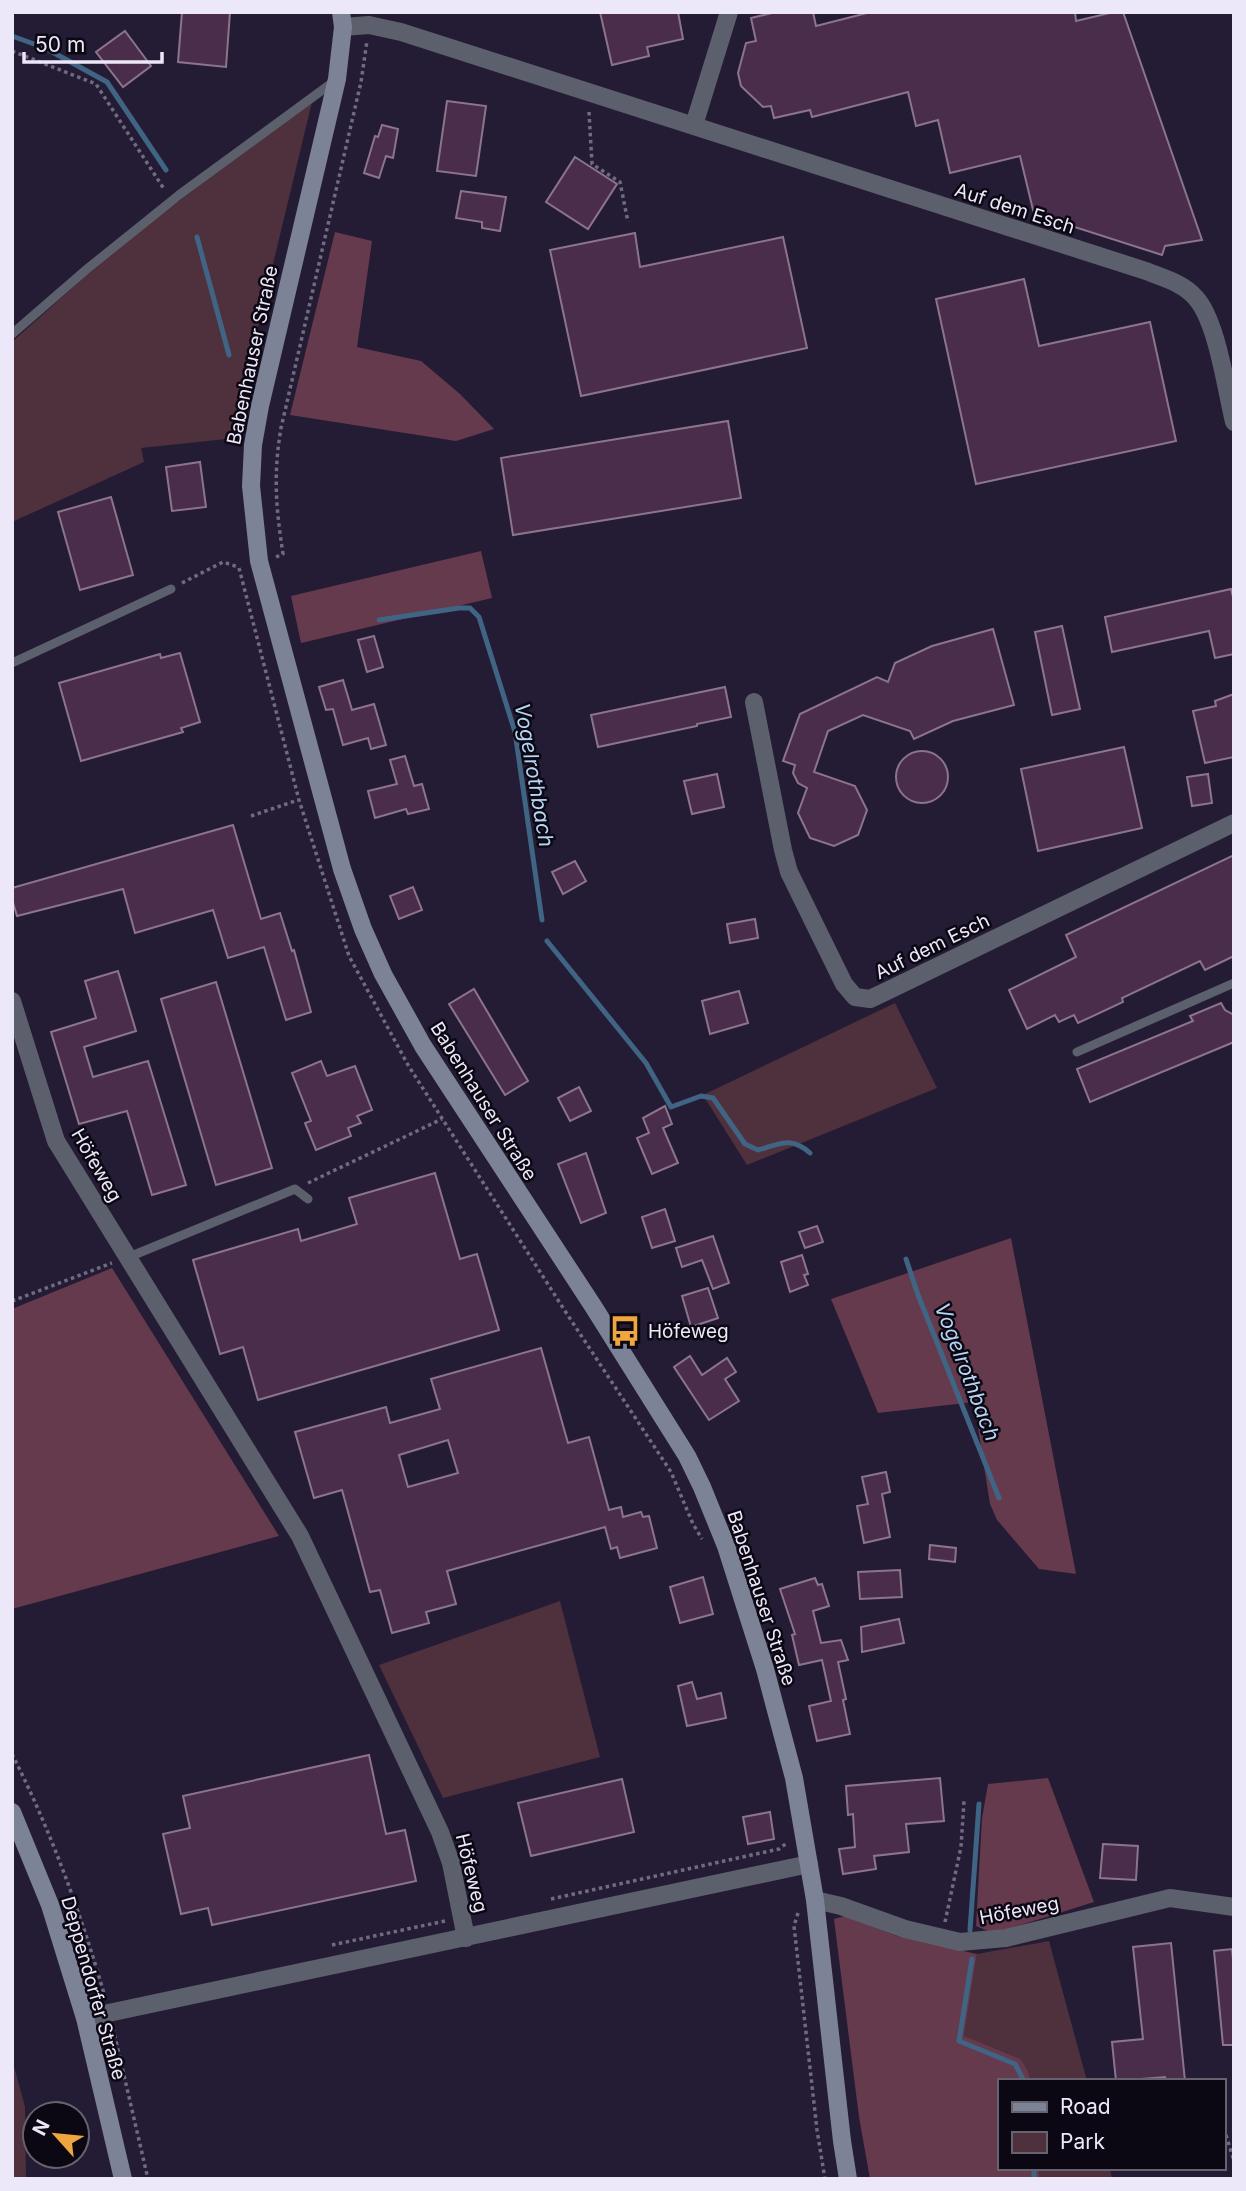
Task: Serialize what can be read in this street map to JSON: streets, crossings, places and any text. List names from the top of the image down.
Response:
{
  "streets": {
    "main road": ["Babenhauser Straße", "Deppendorfer Straße"],
    "street": ["Auf dem Esch", "Höfeweg"]
  },
  "crossings": [
    ["Auf dem Esch", "Babenhauser Straße"],
    ["Babenhauser Straße", "Höfeweg"],
    ["Höfeweg", "Deppendorfer Straße"]
  ],
  "water": ["Vogelrothbach"],
  "places": {
    "bus stop": ["Höfeweg"]
  },
  "legend": ["Road", "Park"],
  "scale_bar": "50 m",
  "north": "top left"
}
